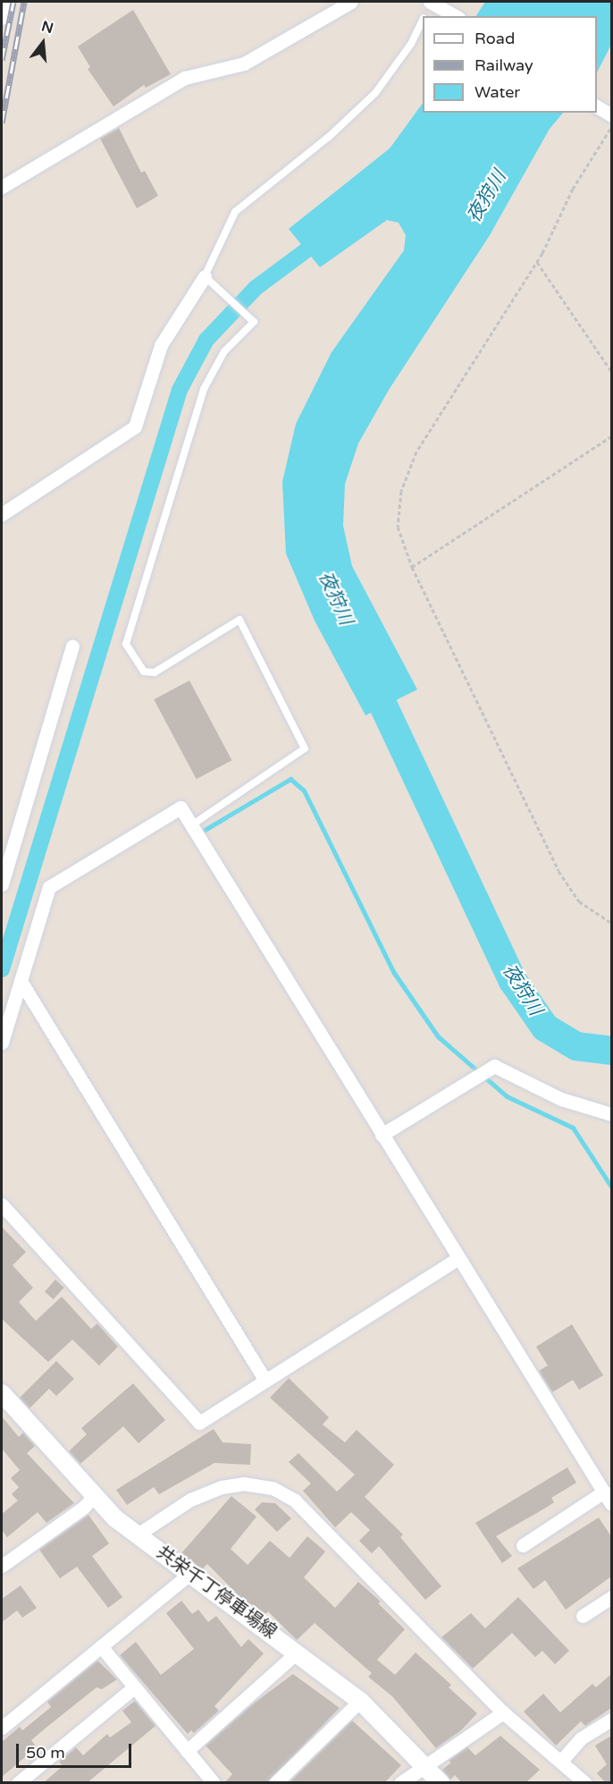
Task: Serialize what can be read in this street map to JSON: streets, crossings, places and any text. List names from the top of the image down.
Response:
{
  "streets": {
    "main road": ["共栄千丁停車場線"]
  },
  "water": ["夜狩川"],
  "legend": ["Road", "Railway", "Water"],
  "scale_bar": "50 m",
  "north": "top"
}
